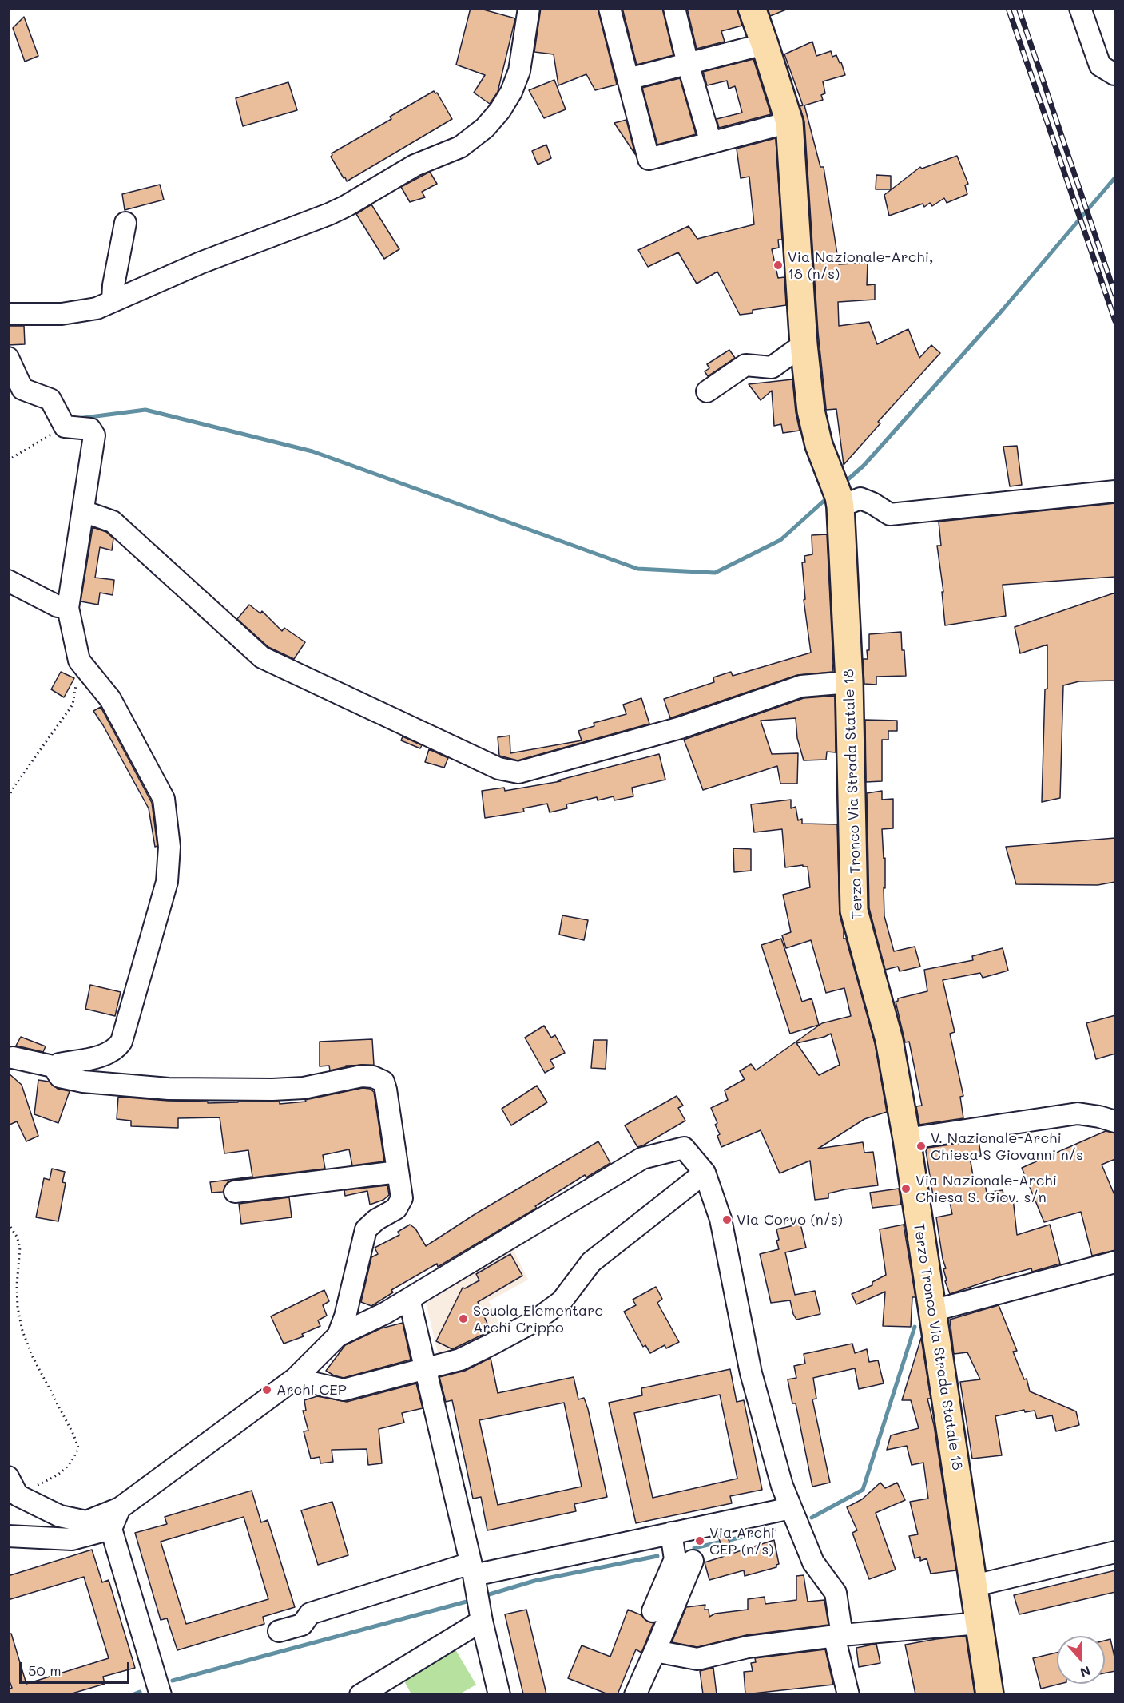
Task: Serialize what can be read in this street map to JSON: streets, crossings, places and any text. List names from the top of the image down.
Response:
{
  "streets": {
    "main road": ["Terzo Tronco Via Strada Statale 18"]
  },
  "places": [
    "Via Nazionale-Archi, 18 (n/s)",
    "V. Nazionale-Archi Chiesa S Giovanni n/s",
    "Via Nazionale-Archi Chiesa S. Giov. s/n",
    "Via Corvo (n/s)",
    "Scuola Elementare Archi Crippo",
    "Archi CEP",
    "Via Archi CEP (n/s)"
  ],
  "scale_bar": "50 m",
  "north": "bottom"
}
